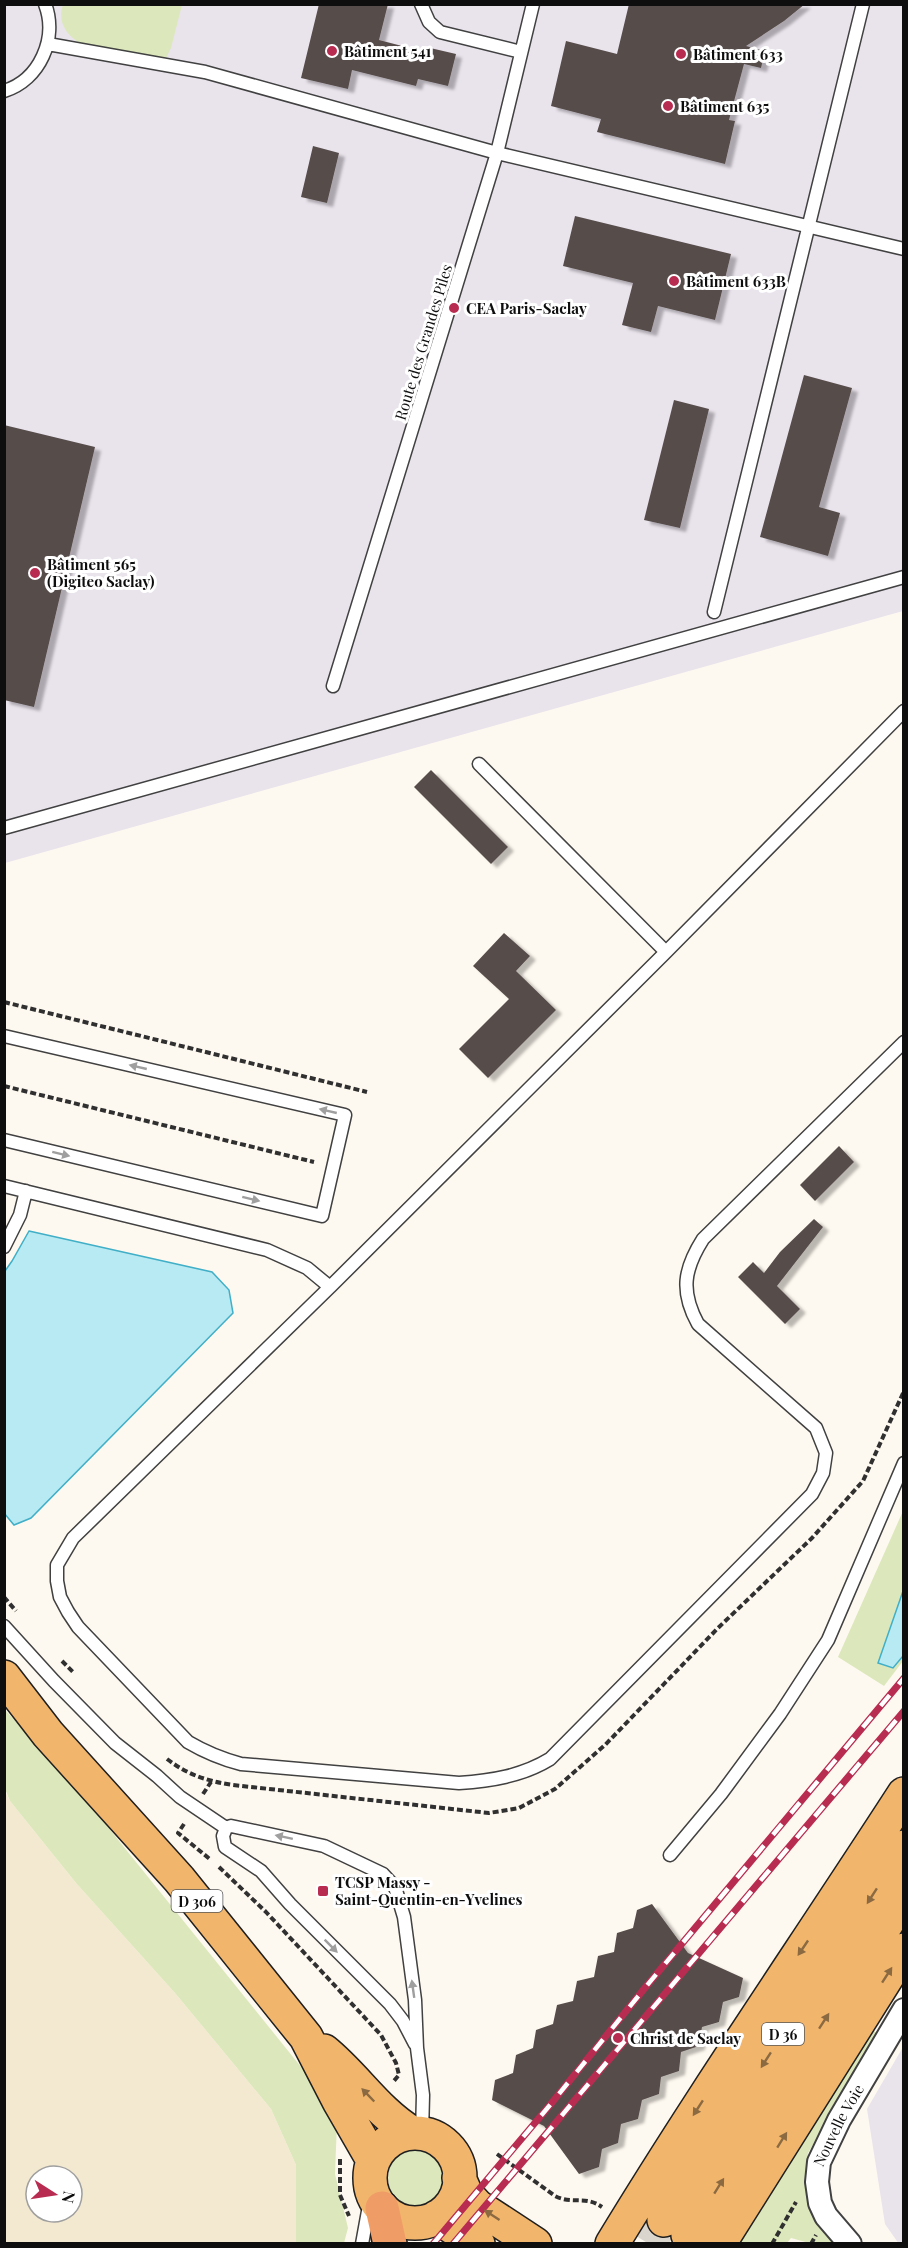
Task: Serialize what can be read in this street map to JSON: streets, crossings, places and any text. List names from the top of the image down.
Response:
{
  "streets": {
    "main road": ["D 306", "D 36"],
    "street": ["Nouvelle Voie"],
    "lane": ["Route des Grandes Piles"]
  },
  "places": {
    "other": [
      "Bâtiment 541",
      "Bâtiment 633",
      "Bâtiment 635",
      "Bâtiment 633B",
      "CEA Paris-Saclay",
      "Bâtiment 565 (Digiteo Saclay)",
      "Christ de Saclay"
    ],
    "transit": ["TCSP Massy - Saint-Quentin-en-Yvelines"]
  },
  "north": "right"
}
